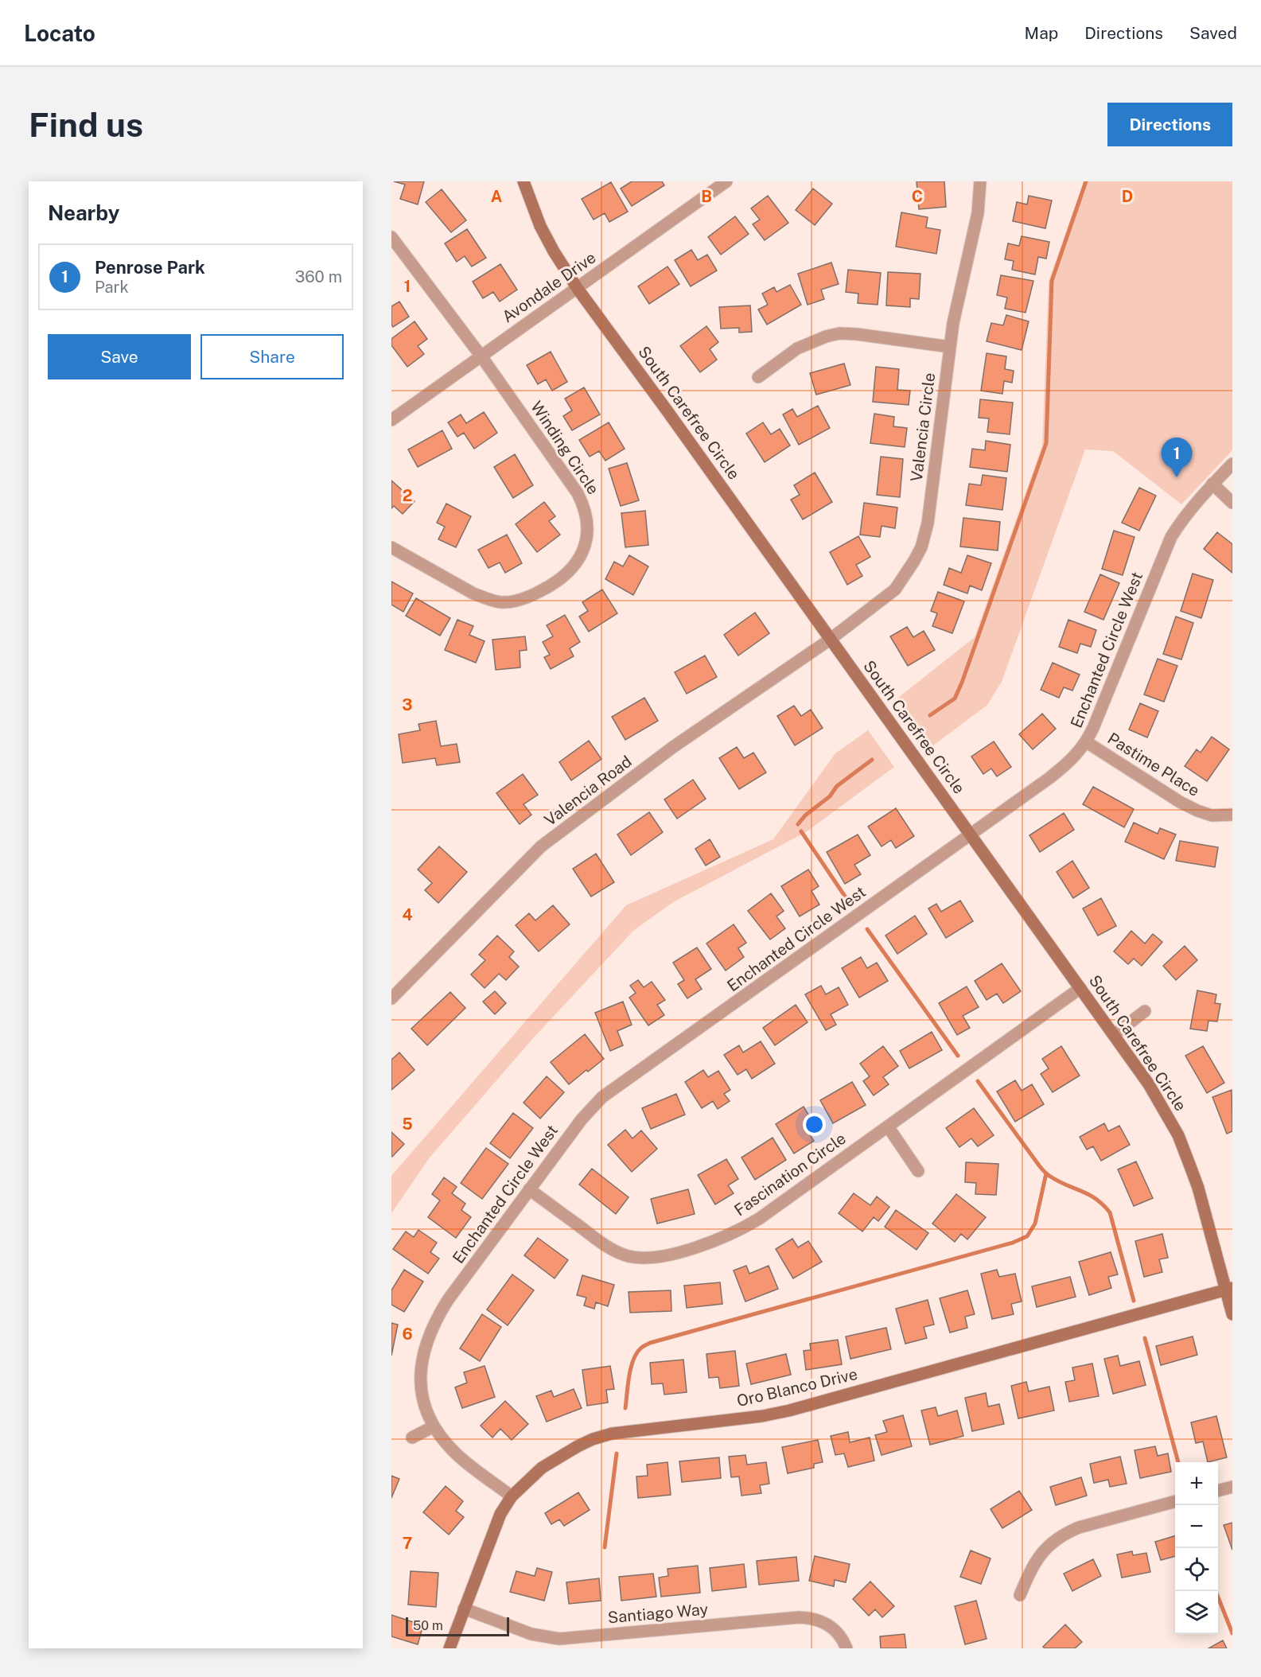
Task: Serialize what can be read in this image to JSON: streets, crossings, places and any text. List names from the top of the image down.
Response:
{
  "streets": {
    "main road": ["South Carefree Circle", "Oro Blanco Drive"],
    "street": [
      "Avondale Drive",
      "Valencia Circle",
      "Winding Circle",
      "Enchanted Circle West",
      "Pastime Place",
      "Valencia Road",
      "Fascination Circle",
      "Santiago Way"
    ]
  },
  "crossings": [
    ["Avondale Drive", "South Carefree Circle"],
    ["Avondale Drive", "Winding Circle"],
    ["South Carefree Circle", "Valencia Circle"],
    ["South Carefree Circle", "Enchanted Circle West"],
    ["South Carefree Circle", "Valencia Road"],
    ["South Carefree Circle", "Fascination Circle"],
    ["South Carefree Circle", "Oro Blanco Drive"],
    ["Valencia Circle", "Valencia Road"],
    ["Enchanted Circle West", "Pastime Place"],
    ["Enchanted Circle West", "Fascination Circle"],
    ["Enchanted Circle West", "Oro Blanco Drive"],
    ["Oro Blanco Drive", "Santiago Way"]
  ],
  "scale_bar": "50 m",
  "page": {
    "header": "Locato",
    "nav": ["Map", "Directions", "Saved"],
    "buttons": [
      "Directions",
      ["Save", "Share"]
    ],
    "title": "Find us",
    "heading": "Nearby",
    "list": [
      {
        "mark": "1",
        "name": "Penrose Park",
        "note": "Park",
        "value": "360 m"
      }
    ],
    "pins": "1",
    "map_buttons": ["+", "−"],
    "scale": "50 m"
  },
  "grid": {
    "columns": [
      "A",
      "B",
      "C",
      "D"
    ],
    "rows": [
      "1",
      "2",
      "3",
      "4",
      "5",
      "6",
      "7"
    ]
  }
}
